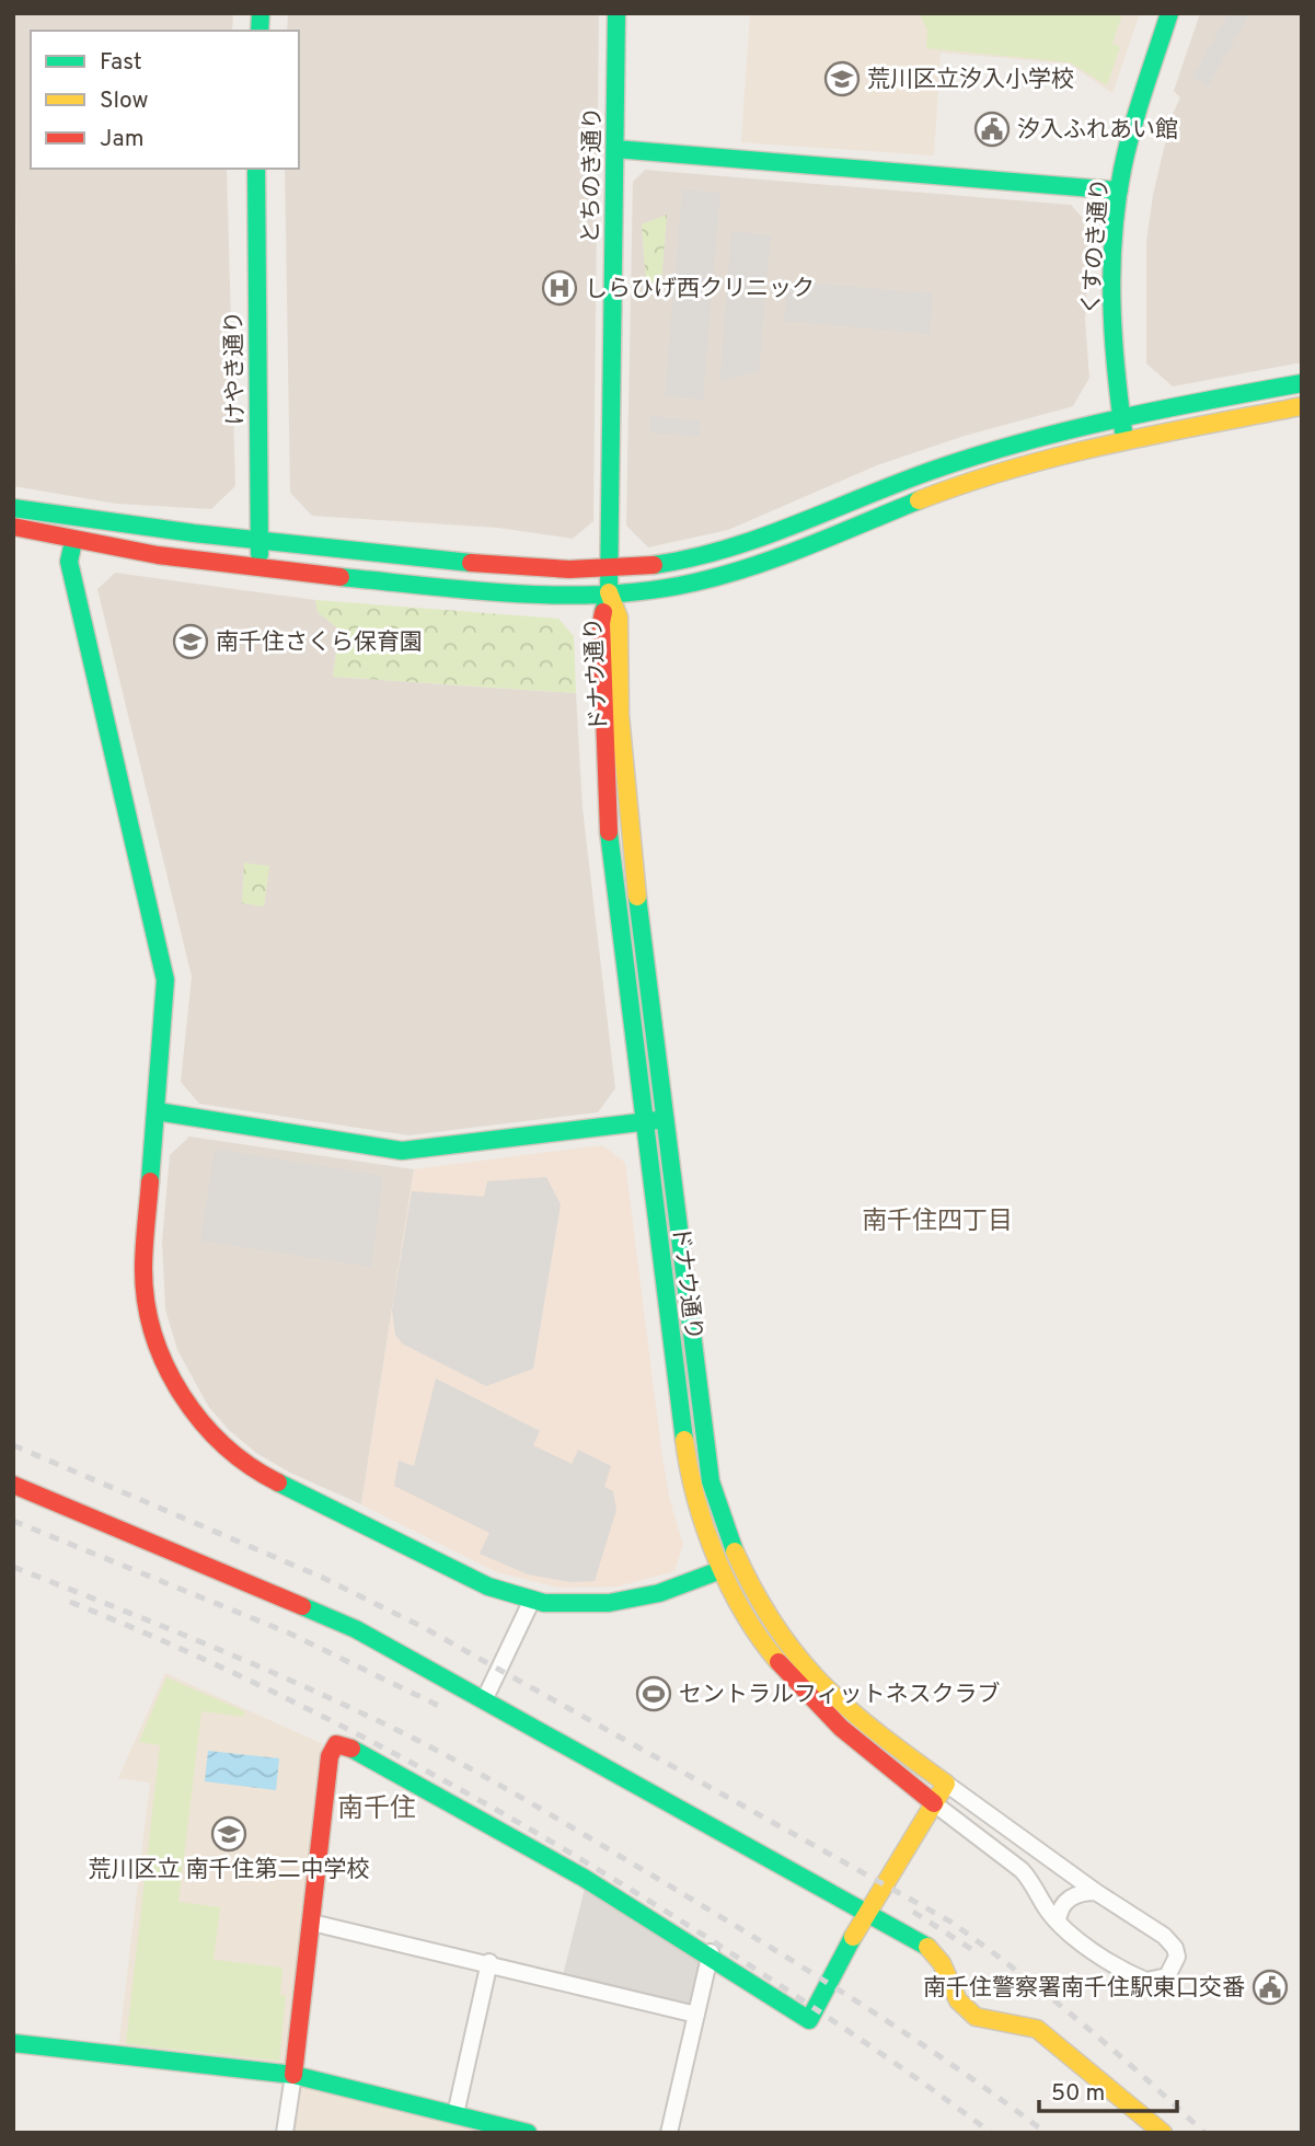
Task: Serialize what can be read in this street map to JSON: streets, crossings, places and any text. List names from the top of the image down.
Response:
{
  "streets": {
    "street": [
      "とちのき通り",
      "くすのき通り",
      "けやき通り",
      "ドナウ通り"
    ]
  },
  "crossings": [
    ["とちのき通り", "ドナウ通り"]
  ],
  "districts": ["南千住四丁目", "南千住"],
  "places": {
    "school or university": ["荒川区立汐入小学校", "南千住さくら保育園", "荒川区立 南千住第二中学校"],
    "public building": ["汐入ふれあい館", "南千住警察署南千住駅東口交番"],
    "hospital": ["しらひげ西クリニック"],
    "sports": ["セントラルフィットネスクラブ"]
  },
  "legend": ["Fast", "Slow", "Jam"],
  "scale_bar": "50 m"
}
